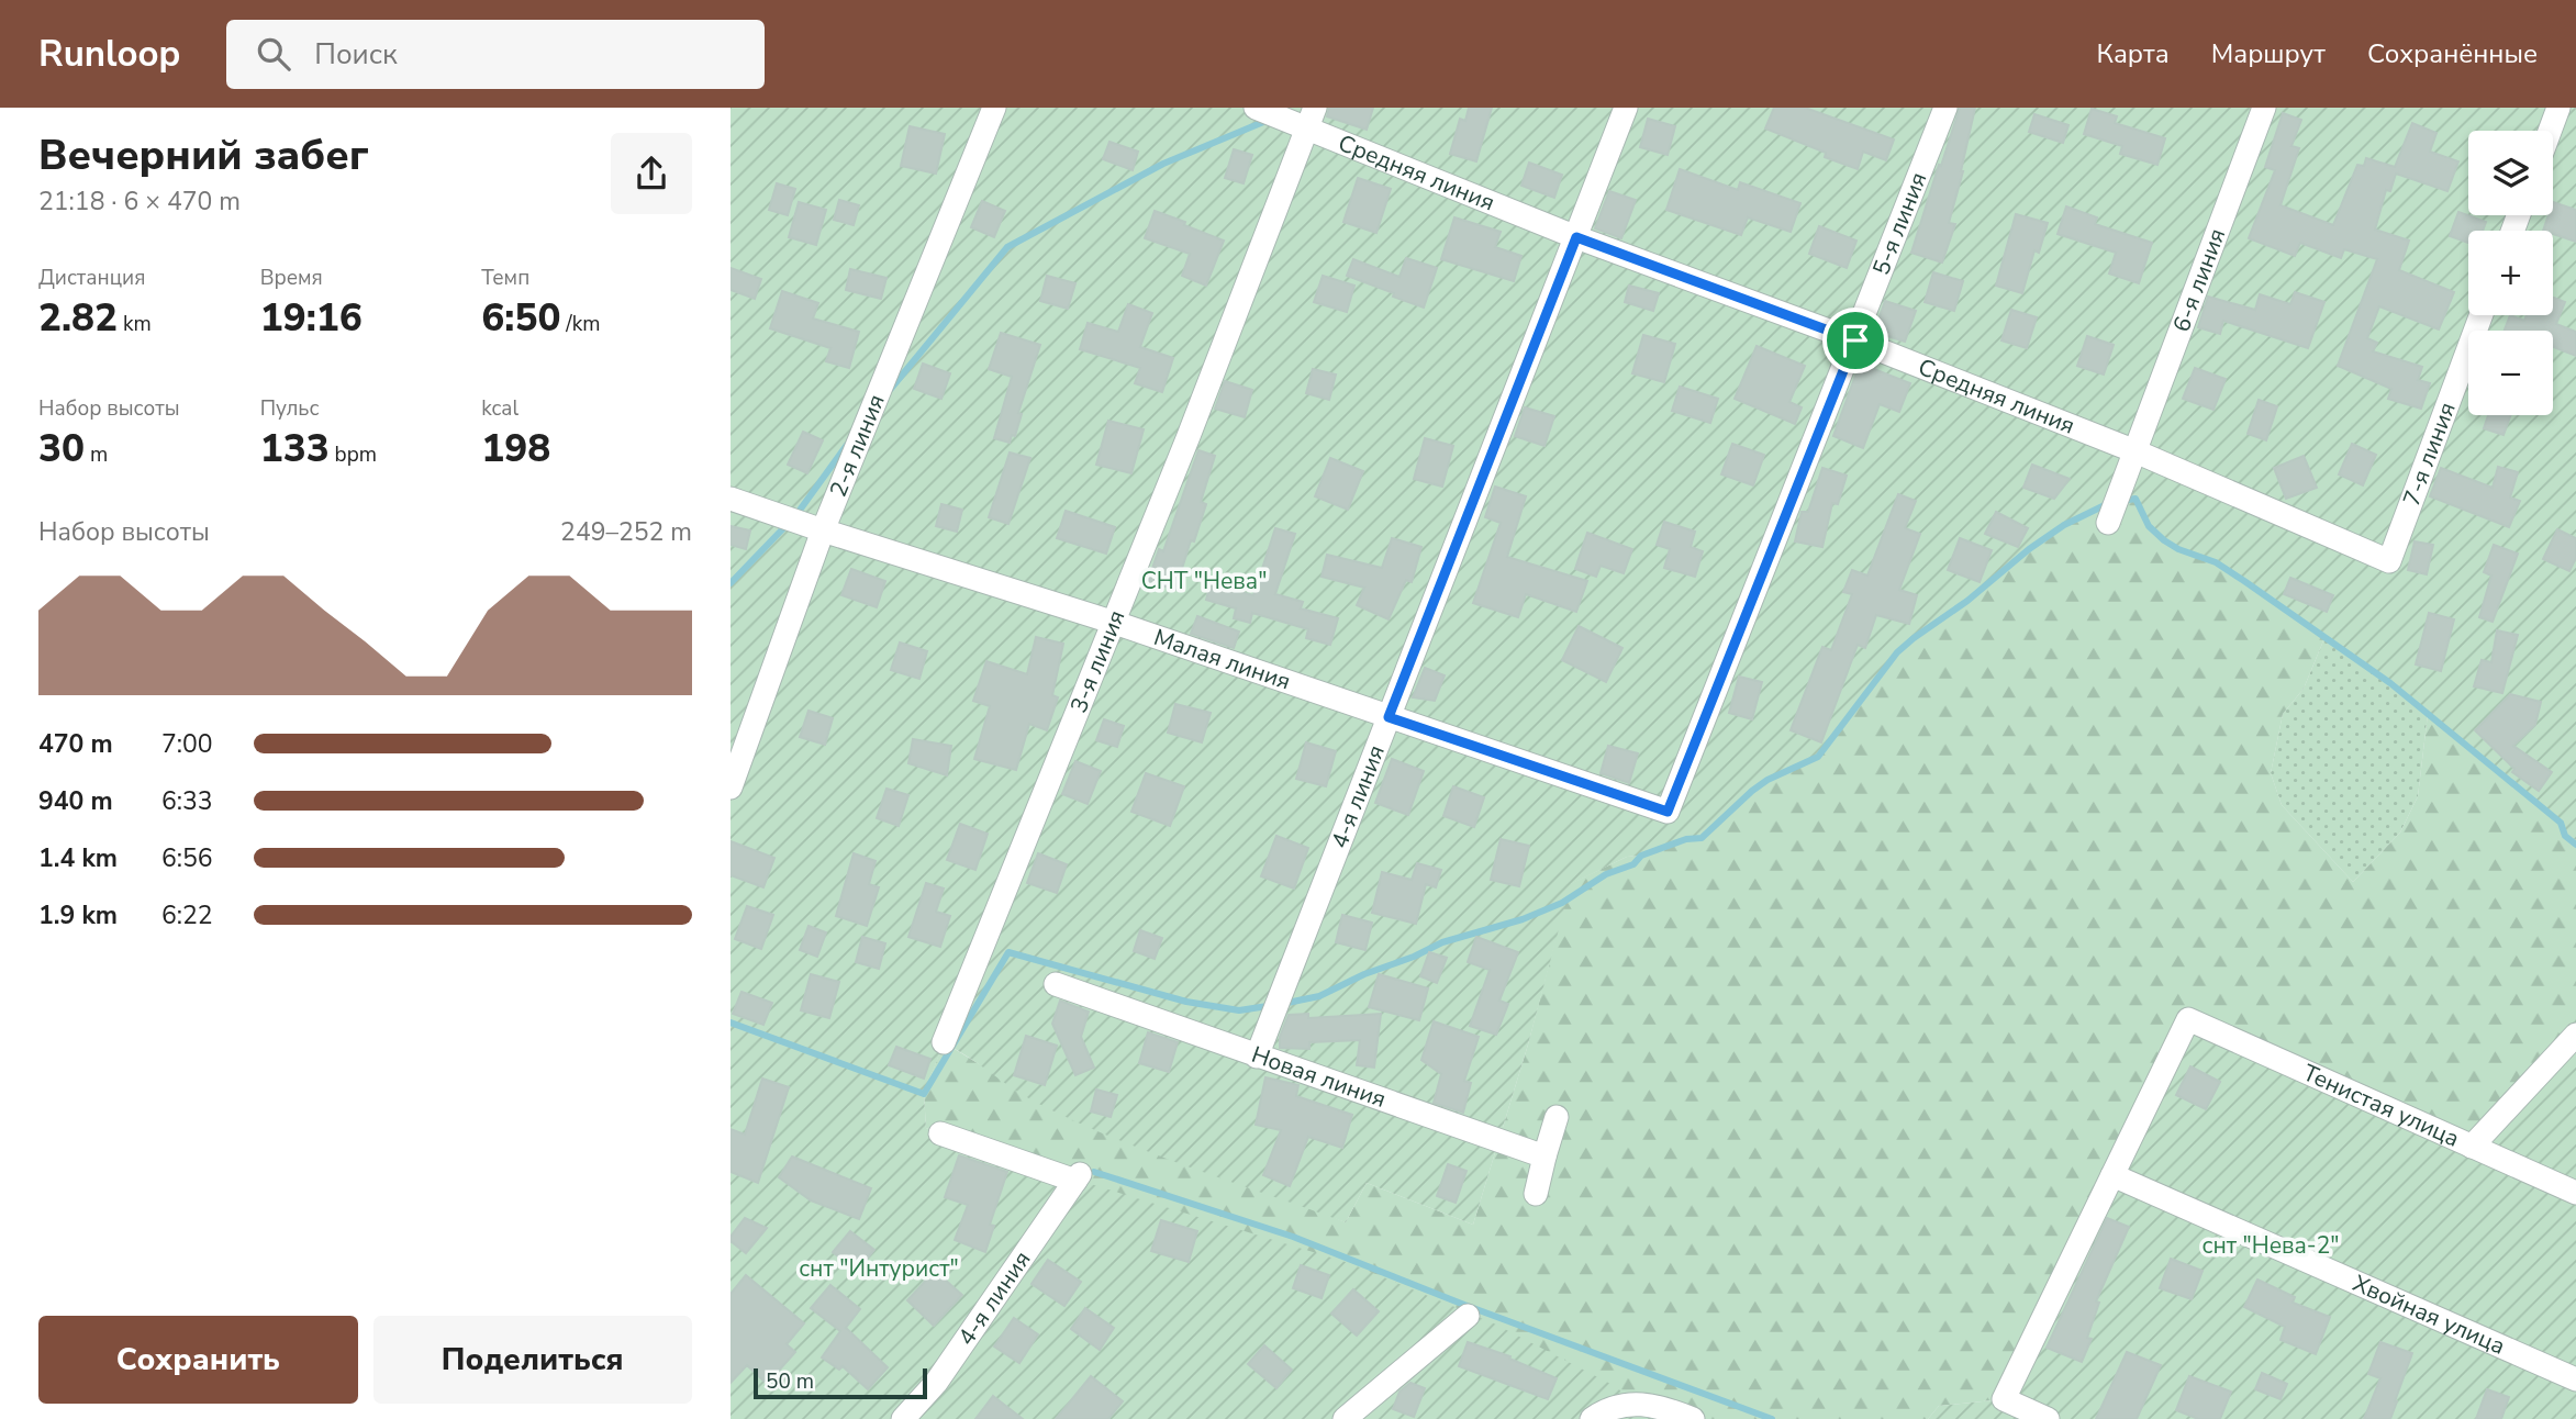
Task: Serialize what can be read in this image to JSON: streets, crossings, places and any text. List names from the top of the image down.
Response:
{
  "streets": {
    "street": [
      "Средняя линия",
      "5-я линия",
      "6-я линия",
      "2-я линия",
      "7-я линия",
      "Малая линия",
      "3-я линия",
      "4-я линия",
      "Новая линия",
      "Тенистая улица",
      "Хвойная улица"
    ]
  },
  "crossings": [
    ["Средняя линия", "5-я линия"],
    ["Средняя линия", "6-я линия"],
    ["Средняя линия", "7-я линия"],
    ["Средняя линия", "3-я линия"],
    ["Средняя линия", "4-я линия"],
    ["5-я линия", "Малая линия"],
    ["2-я линия", "Малая линия"],
    ["Малая линия", "3-я линия"],
    ["Малая линия", "4-я линия"],
    ["4-я линия", "Новая линия"],
    ["Тенистая улица", "Хвойная улица"]
  ],
  "parks": ["СНТ \"Нева\"", "снт \"Нева-2\"", "снт \"Интурист\""],
  "scale_bar": "50 m",
  "page": {
    "header": "Runloop",
    "search": "Поиск",
    "nav": ["Карта", "Маршрут", "Сохранённые"],
    "heading": ["Вечерний забег", "21:18 · 6 × 470 m"],
    "map_buttons": ["+", "−"],
    "stats": [
      ["Дистанция", "2.82 km"],
      ["Время", "19:16"],
      ["Темп", "6:50 /km"],
      ["Набор высоты", "30 m"],
      ["Пульс", "133 bpm"],
      ["kcal", "198"]
    ],
    "chart": ["Набор высоты", "249–252 m"],
    "list": [
      {
        "name": "470 m",
        "note": "7:00"
      },
      {
        "name": "940 m",
        "note": "6:33"
      },
      {
        "name": "1.4 km",
        "note": "6:56"
      },
      {
        "name": "1.9 km",
        "note": "6:22"
      }
    ],
    "buttons": ["Сохранить", "Поделиться"],
    "scale": "50 m"
  }
}
